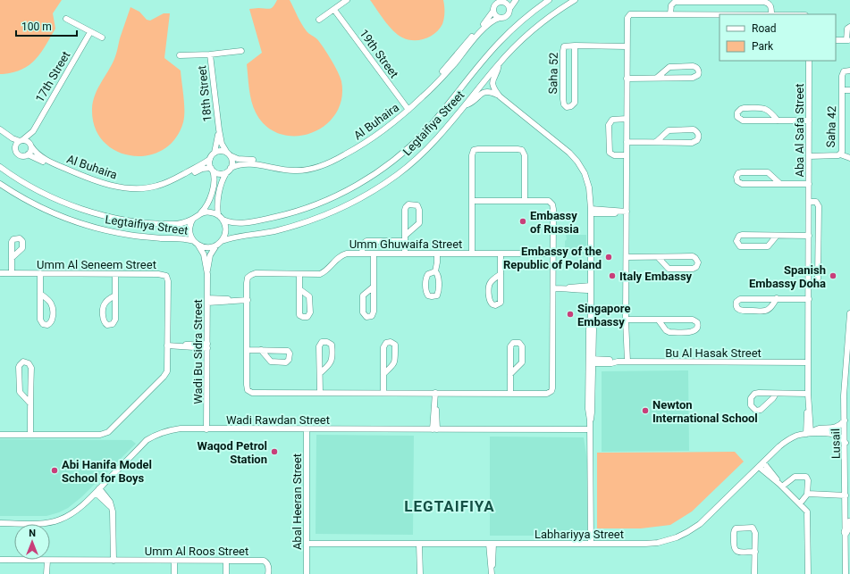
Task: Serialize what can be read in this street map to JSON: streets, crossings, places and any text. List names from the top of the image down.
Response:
{
  "streets": {
    "street": [
      "19th Street",
      "Saha 52",
      "17th Street",
      "18th Street",
      "Al Buhaira",
      "Legtaifiya Street",
      "Saha 42",
      "Aba Al Safa Street",
      "Umm Ghuwaifa Street",
      "Umm Al Seneem Street",
      "Wadi Bu Sidra Street",
      "Bu Al Hasak Street",
      "Wadi Rawdan Street",
      "Lusail",
      "Abal Heeran Street",
      "Labhariyya Street",
      "Umm Al Roos Street"
    ]
  },
  "crossings": [
    ["19th Street", "Al Buhaira"],
    ["17th Street", "Al Buhaira"],
    ["18th Street", "Al Buhaira"],
    ["Legtaifiya Street", "Wadi Bu Sidra Street"],
    ["Saha 42", "Aba Al Safa Street"],
    ["Aba Al Safa Street", "Bu Al Hasak Street"],
    ["Aba Al Safa Street", "Labhariyya Street"],
    ["Wadi Bu Sidra Street", "Wadi Rawdan Street"],
    ["Wadi Rawdan Street", "Abal Heeran Street"],
    ["Lusail", "Labhariyya Street"],
    ["Abal Heeran Street", "Labhariyya Street"]
  ],
  "districts": ["LEGTAIFIYA"],
  "places": [
    "Embassy of Russia",
    "Embassy of the Republic of Poland",
    "Italy Embassy",
    "Spanish Embassy Doha",
    "Singapore Embassy",
    "Newton International School",
    "Waqod Petrol Station",
    "Abi Hanifa Model School for Boys"
  ],
  "legend": ["Road", "Park"],
  "scale_bar": "100 m",
  "north": "top"
}
